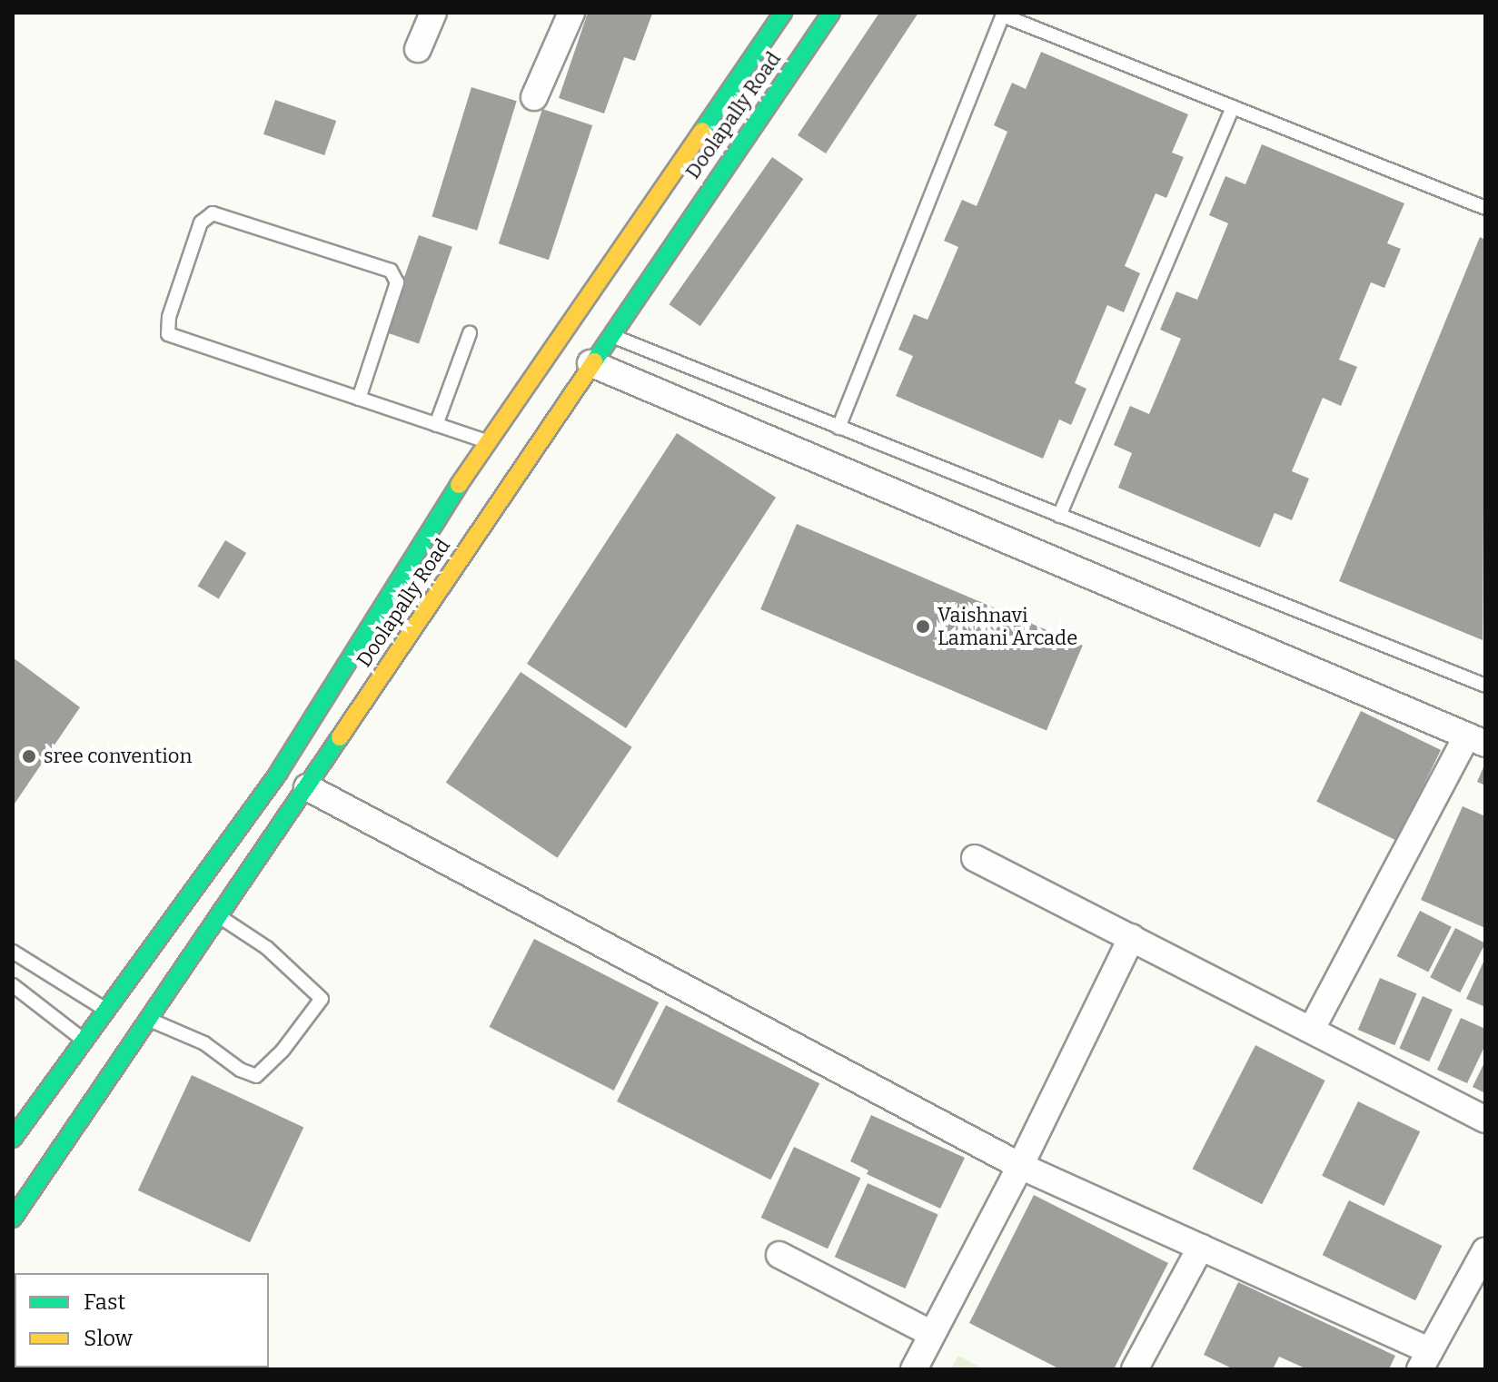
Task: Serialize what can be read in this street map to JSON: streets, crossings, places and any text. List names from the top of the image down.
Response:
{
  "streets": {
    "main road": ["Doolapally Road"]
  },
  "places": ["Vaishnavi Lamani Arcade", "sree convention"],
  "legend": ["Fast", "Slow"]
}
